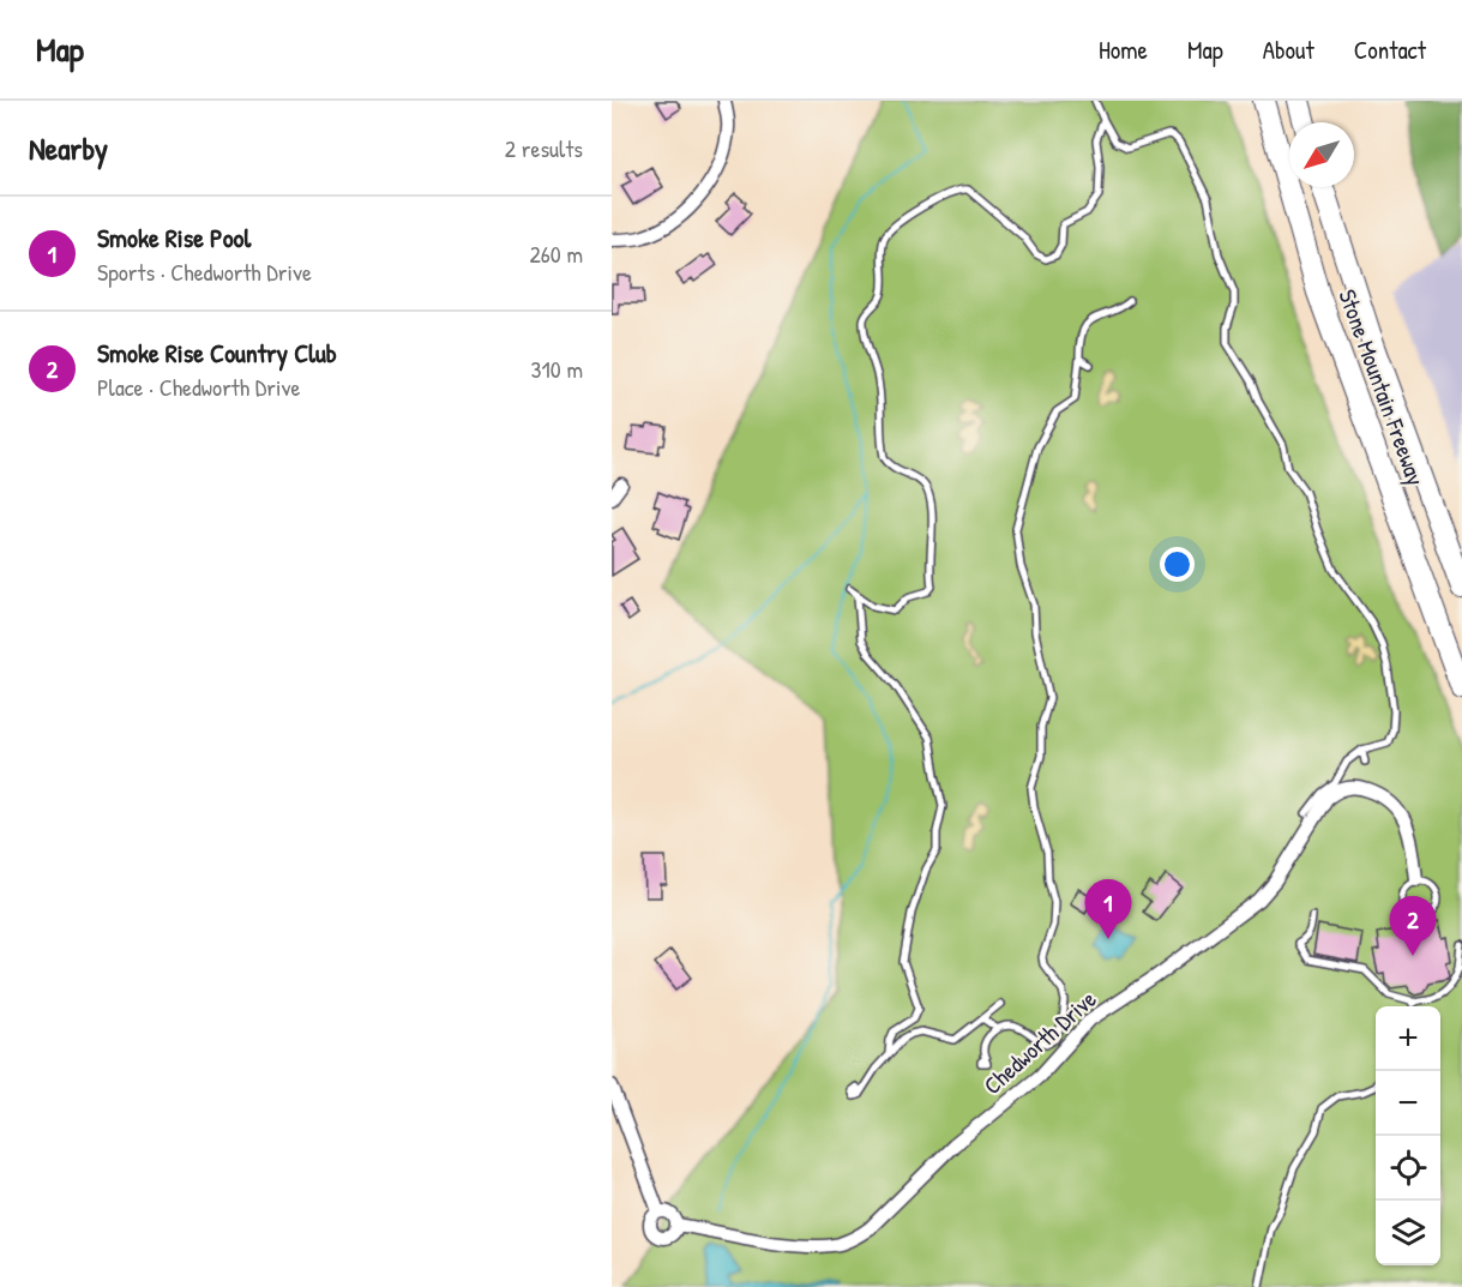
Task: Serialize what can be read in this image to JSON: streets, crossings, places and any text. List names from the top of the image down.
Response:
{
  "streets": {
    "highway": ["Stone Mountain Freeway"],
    "street": ["Chedworth Drive"]
  },
  "north": "bottom left",
  "page": {
    "header": "Map",
    "nav": [
      "Home",
      "Map",
      "About",
      "Contact"
    ],
    "heading": ["Nearby", "2 results"],
    "list": [
      {
        "mark": "1",
        "name": "Smoke Rise Pool",
        "note": "Sports · Chedworth Drive",
        "value": "260 m"
      },
      {
        "mark": "2",
        "name": "Smoke Rise Country Club",
        "note": "Place · Chedworth Drive",
        "value": "310 m"
      }
    ],
    "pins": ["1", "2"],
    "map_buttons": ["+", "−"]
  }
}
